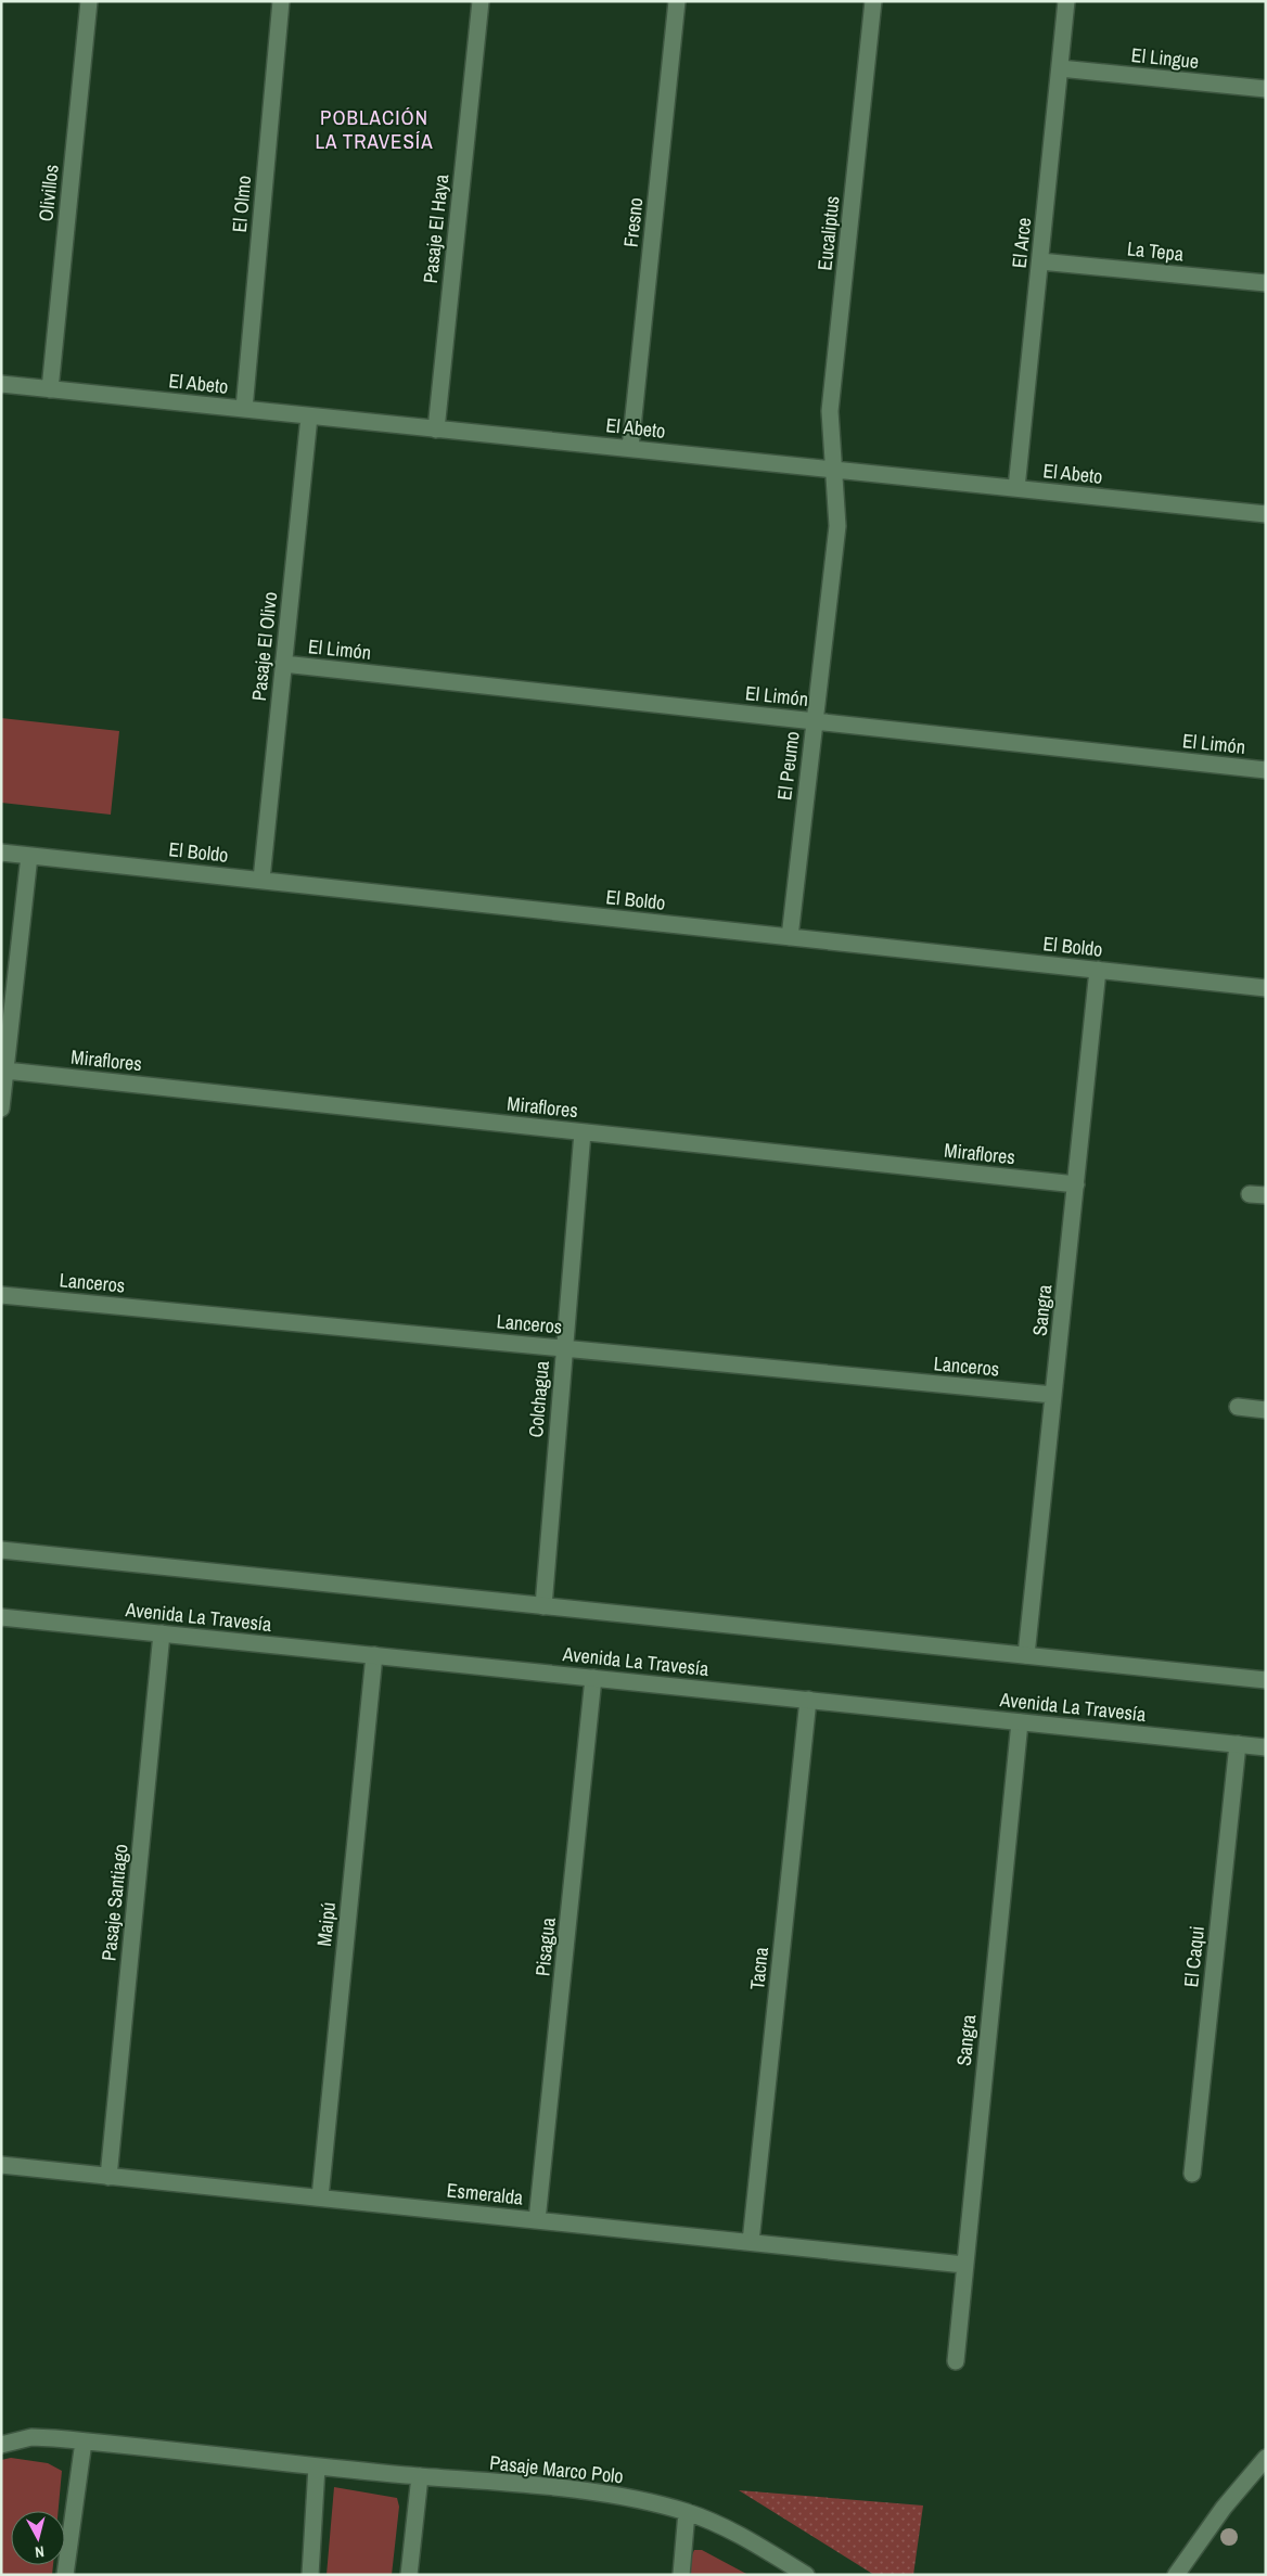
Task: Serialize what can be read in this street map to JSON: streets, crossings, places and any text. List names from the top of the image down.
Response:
{
  "streets": {
    "street": [
      "El Lingue",
      "Olivillos",
      "El Olmo",
      "Fresno",
      "Pasaje El Haya",
      "Eucaliptus",
      "El Arce",
      "La Tepa",
      "El Abeto",
      "Pasaje El Olivo",
      "El Limón",
      "El Peumo",
      "El Boldo",
      "Miraflores",
      "Lanceros",
      "Sangra",
      "Colchagua",
      "Avenida La Travesía",
      "Pasaje Santiago",
      "Maipú",
      "Pisagua",
      "El Caqui",
      "Tacna",
      "Esmeralda",
      "Pasaje Marco Polo"
    ]
  },
  "crossings": [
    ["El Lingue", "El Arce"],
    ["Olivillos", "El Abeto"],
    ["El Olmo", "El Abeto"],
    ["Fresno", "El Abeto"],
    ["Pasaje El Haya", "El Abeto"],
    ["Eucaliptus", "El Abeto"],
    ["Eucaliptus", "El Peumo"],
    ["El Arce", "La Tepa"],
    ["El Arce", "El Abeto"],
    ["El Abeto", "Pasaje El Olivo"],
    ["El Abeto", "El Peumo"],
    ["Pasaje El Olivo", "El Limón"],
    ["Pasaje El Olivo", "El Boldo"],
    ["El Limón", "El Peumo"],
    ["El Peumo", "El Boldo"],
    ["El Boldo", "Sangra"],
    ["Miraflores", "Sangra"],
    ["Miraflores", "Colchagua"],
    ["Lanceros", "Sangra"],
    ["Lanceros", "Colchagua"],
    ["Sangra", "Avenida La Travesía"],
    ["Sangra", "Esmeralda"],
    ["Avenida La Travesía", "Pasaje Santiago"],
    ["Avenida La Travesía", "Maipú"],
    ["Avenida La Travesía", "Pisagua"],
    ["Avenida La Travesía", "El Caqui"],
    ["Avenida La Travesía", "Tacna"],
    ["Pasaje Santiago", "Esmeralda"],
    ["Maipú", "Esmeralda"],
    ["Pisagua", "Esmeralda"],
    ["Tacna", "Esmeralda"]
  ],
  "districts": ["POBLACIÓN LA TRAVESÍA"],
  "north": "bottom"
}
